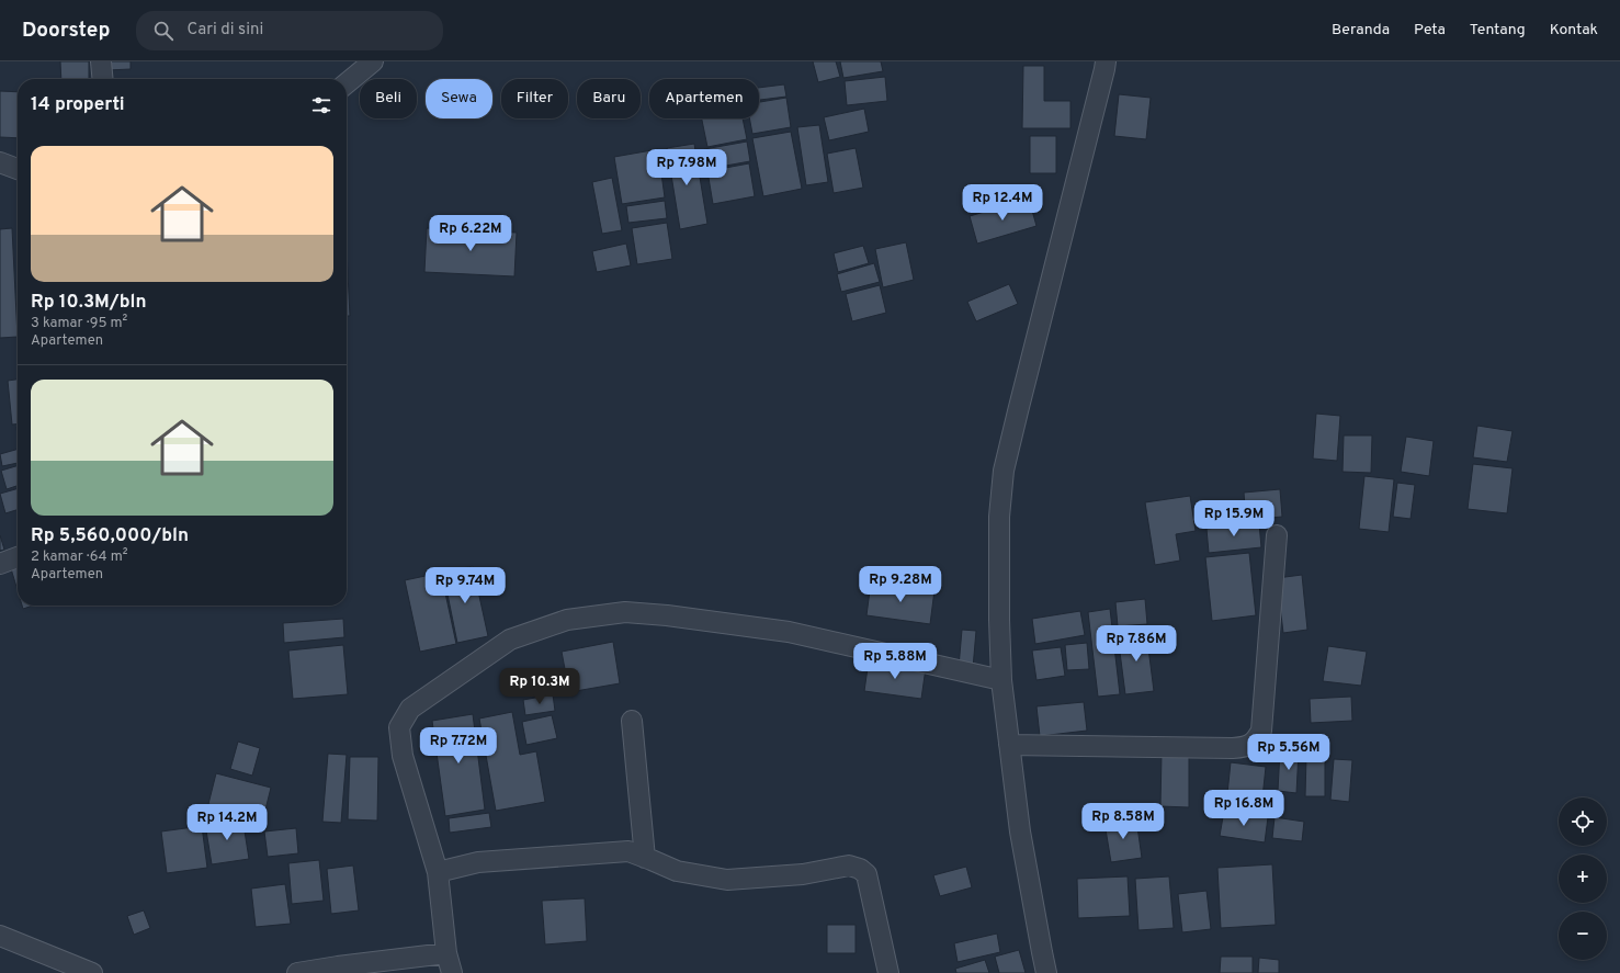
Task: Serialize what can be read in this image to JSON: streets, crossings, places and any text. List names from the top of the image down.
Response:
{
  "page": {
    "header": "Doorstep",
    "search": "Cari di sini",
    "nav": [
      "Beranda",
      "Peta",
      "Tentang",
      "Kontak"
    ],
    "chip": [
      "Beli",
      "Sewa",
      "Filter",
      "Baru",
      "Apartemen"
    ],
    "heading": "14 properti",
    "list": [
      {
        "name": "Rp 10.3M/bln",
        "note": "3 kamar · 95 m² · Apartemen"
      },
      {
        "name": "Rp 5,560,000/bln",
        "note": "2 kamar · 64 m² · Apartemen"
      }
    ],
    "price": [
      "Rp 7.98M",
      "Rp 12.4M",
      "Rp 6.22M",
      "Rp 15.9M",
      "Rp 9.28M",
      "Rp 9.74M",
      "Rp 7.86M",
      "Rp 5.88M",
      "Rp 10.3M",
      "Rp 7.72M",
      "Rp 5.56M",
      "Rp 16.8M",
      "Rp 8.58M",
      "Rp 14.2M"
    ],
    "map_buttons": ["+", "−"]
  }
}
